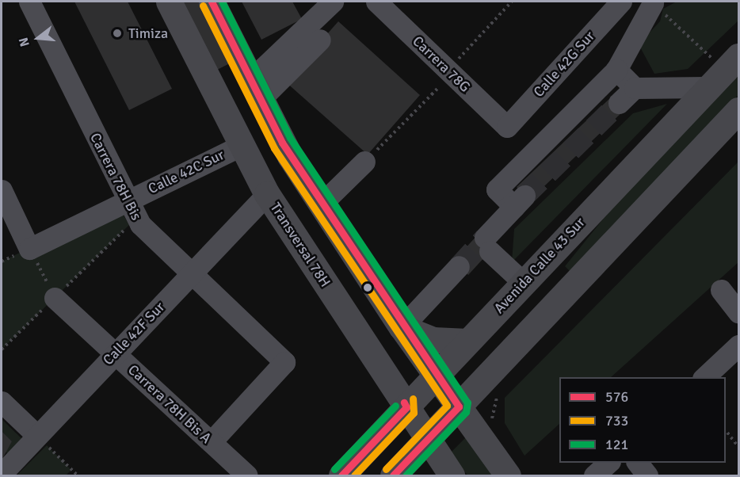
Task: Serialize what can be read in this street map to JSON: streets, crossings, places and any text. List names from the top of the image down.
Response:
{
  "streets": {
    "main road": ["Transversal 78H", "Avenida Calle 43 Sur"],
    "street": [
      "Carrera 78G",
      "Calle 42G Sur",
      "Calle 42C Sur",
      "Carrera 78H Bis",
      "Calle 42F Sur",
      "Carrera 78H Bis A"
    ]
  },
  "crossings": [
    ["Carrera 78G", "Calle 42G Sur"],
    ["Calle 42C Sur", "Carrera 78H Bis"],
    ["Calle 42C Sur", "Transversal 78H"],
    ["Carrera 78H Bis", "Calle 42F Sur"],
    ["Carrera 78H Bis", "Carrera 78H Bis A"],
    ["Transversal 78H", "Avenida Calle 43 Sur"],
    ["Transversal 78H", "Calle 42F Sur"],
    ["Calle 42F Sur", "Carrera 78H Bis A"]
  ],
  "places": ["Timiza"],
  "lines": ["transit line 576", "transit line 121", "transit line 733"],
  "legend": ["576", "733", "121"],
  "north": "left"
}
